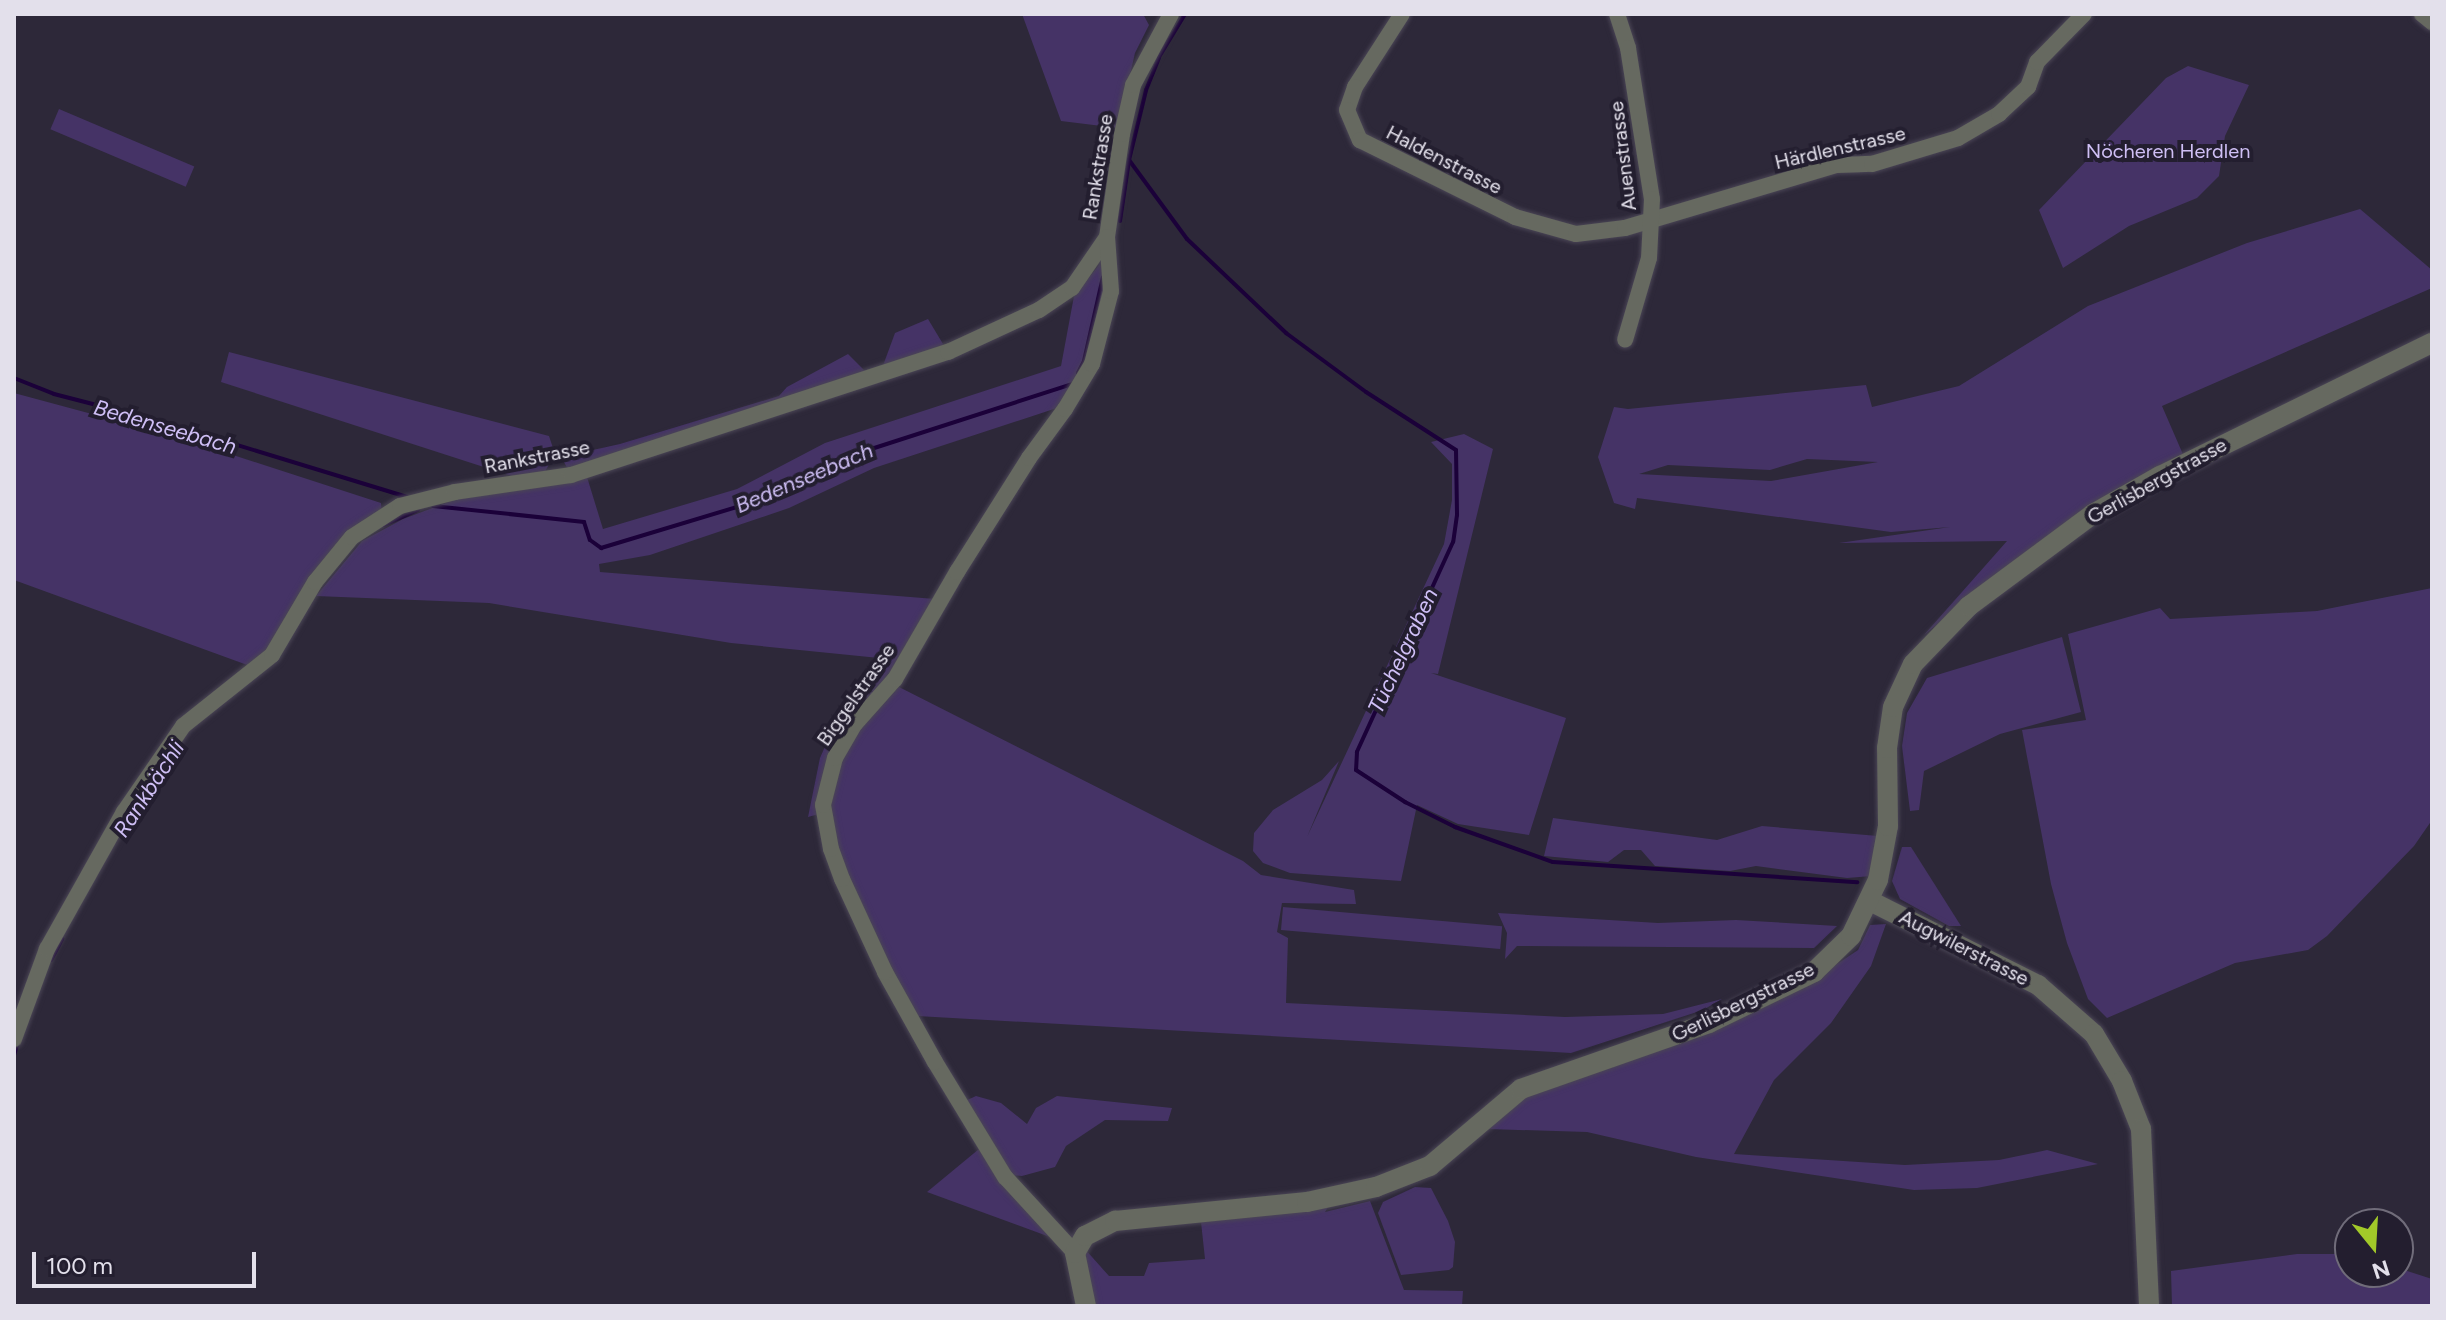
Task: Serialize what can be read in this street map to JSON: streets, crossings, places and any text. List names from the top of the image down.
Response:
{
  "streets": {
    "street": [
      "Härdlenstrasse",
      "Auenstrasse",
      "Haldenstrasse",
      "Rankstrasse",
      "Gerlisbergstrasse",
      "Biggelstrasse",
      "Augwilerstrasse"
    ]
  },
  "crossings": [
    ["Härdlenstrasse", "Auenstrasse"],
    ["Härdlenstrasse", "Haldenstrasse"],
    ["Auenstrasse", "Haldenstrasse"],
    ["Rankstrasse", "Biggelstrasse"],
    ["Gerlisbergstrasse", "Biggelstrasse"],
    ["Gerlisbergstrasse", "Augwilerstrasse"]
  ],
  "water": ["Bedenseebach", "Tüchelgraben", "Rankbächli"],
  "parks": ["Nöcheren Herdlen"],
  "scale_bar": "100 m",
  "north": "bottom"
}
